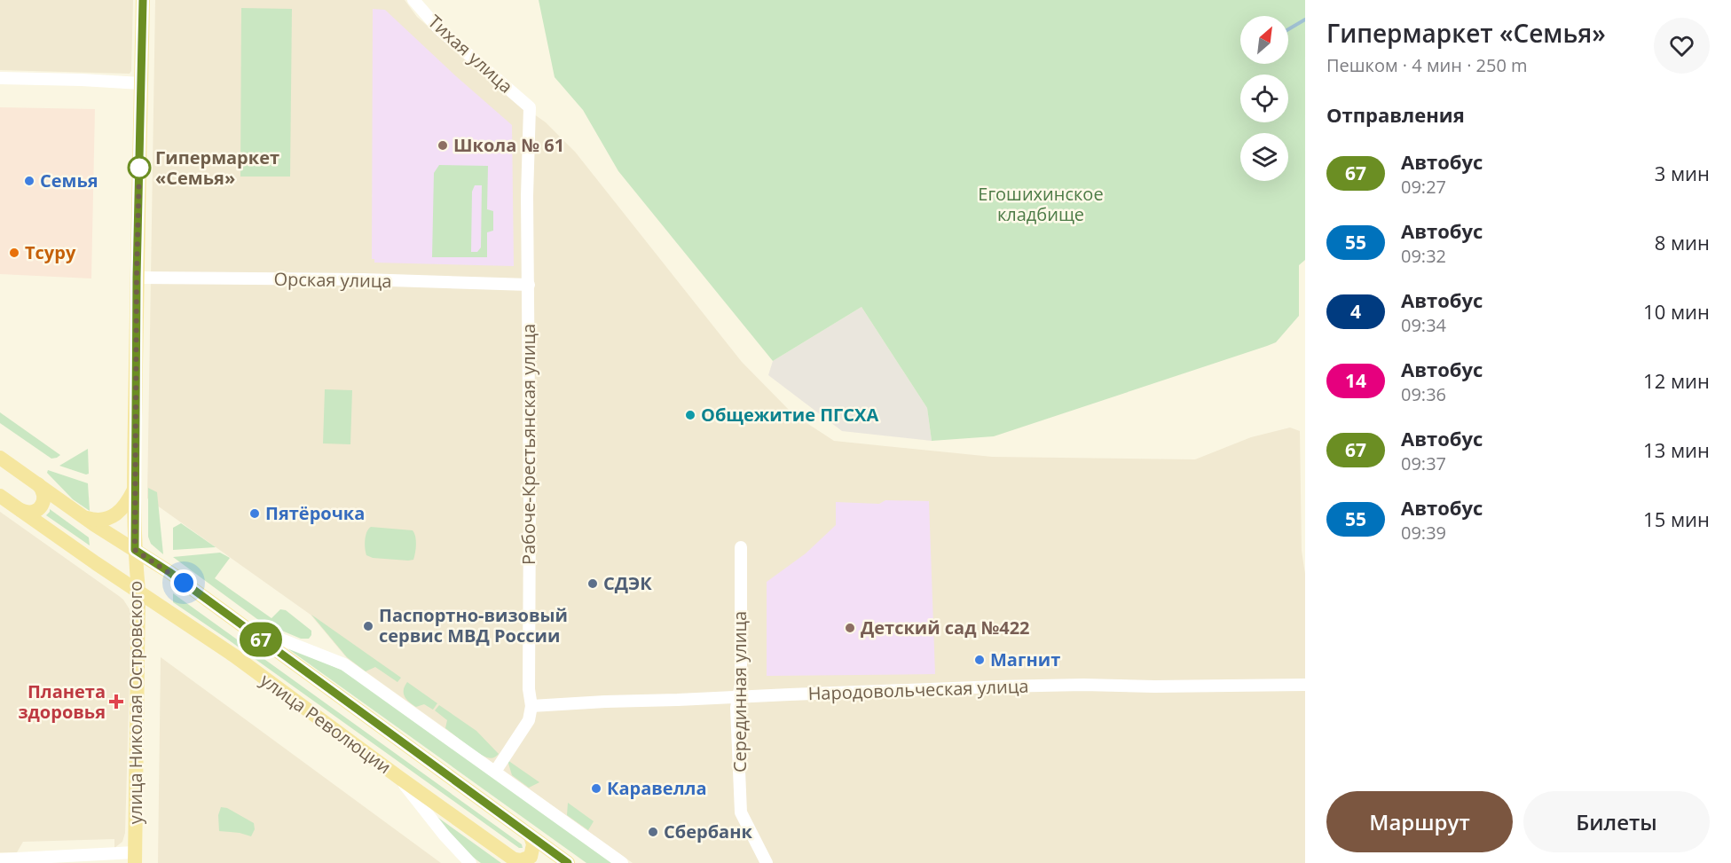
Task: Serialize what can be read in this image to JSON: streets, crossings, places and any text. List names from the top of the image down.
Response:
{
  "streets": {
    "main road": ["улица Николая Островского", "улица Революции"],
    "street": [
      "Тихая улица",
      "Орская улица",
      "Рабоче-Крестьянская улица",
      "Народовольческая улица",
      "Серединная улица"
    ]
  },
  "crossings": [
    ["Тихая улица", "Рабоче-Крестьянская улица"],
    ["Орская улица", "Рабоче-Крестьянская улица"],
    ["Орская улица", "улица Николая Островского"],
    ["Рабоче-Крестьянская улица", "Народовольческая улица"],
    ["Народовольческая улица", "Серединная улица"],
    ["улица Николая Островского", "улица Революции"]
  ],
  "parks": ["Егошихинское кладбище"],
  "places": {
    "other": [
      "Школа № 61",
      "Гипермаркет «Семья»",
      "Семья",
      "Тсуру",
      "Общежитие ПГСХА",
      "Пятёрочка",
      "СДЭК",
      "Паспортно-визовый сервис МВД России",
      "Детский сад №422",
      "Магнит",
      "Каравелла",
      "Сбербанк"
    ],
    "health": ["Планета здоровья"]
  },
  "lines": ["bus line 67"],
  "north": "top right",
  "page": {
    "on_map": "67",
    "heading": [
      ["Гипермаркет «Семья»", "Пешком · 4 мин · 250 m"],
      "Отправления"
    ],
    "list": [
      {
        "mark": "67",
        "name": "Автобус",
        "note": "09:27",
        "value": "3 мин"
      },
      {
        "mark": "55",
        "name": "Автобус",
        "note": "09:32",
        "value": "8 мин"
      },
      {
        "mark": "4",
        "name": "Автобус",
        "note": "09:34",
        "value": "10 мин"
      },
      {
        "mark": "14",
        "name": "Автобус",
        "note": "09:36",
        "value": "12 мин"
      },
      {
        "mark": "67",
        "name": "Автобус",
        "note": "09:37",
        "value": "13 мин"
      },
      {
        "mark": "55",
        "name": "Автобус",
        "note": "09:39",
        "value": "15 мин"
      }
    ],
    "buttons": ["Маршрут", "Билеты"]
  }
}
